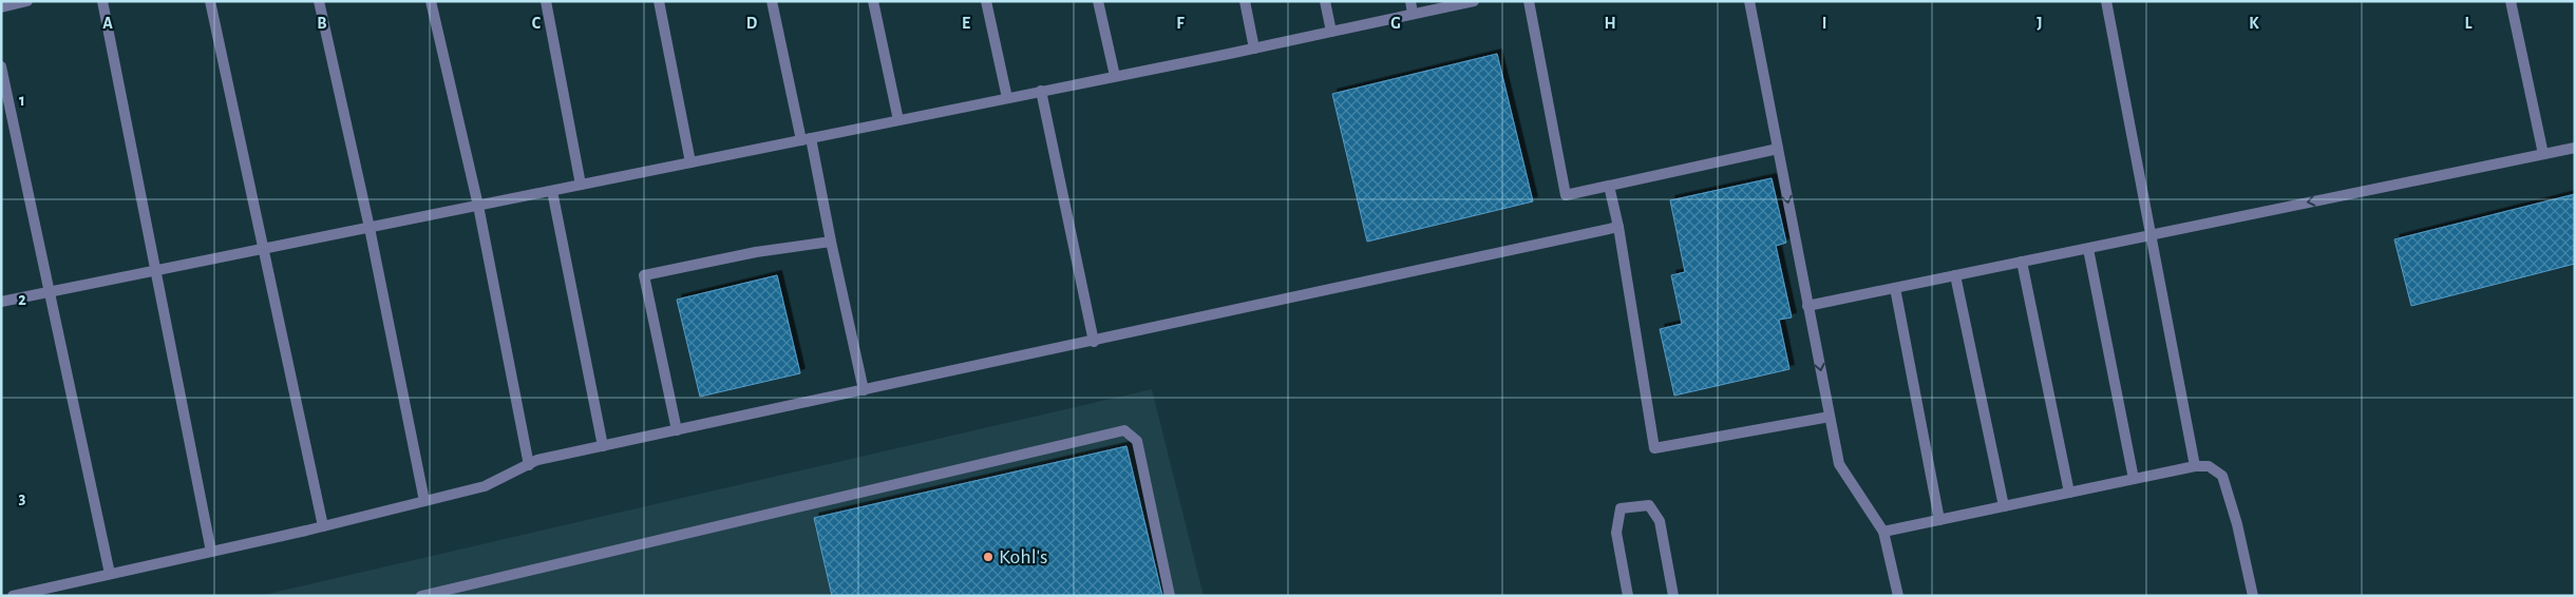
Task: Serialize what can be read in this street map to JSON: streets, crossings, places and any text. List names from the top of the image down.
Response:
{
  "places": ["Kohl's"],
  "grid": {
    "columns": [
      "A",
      "B",
      "C",
      "D",
      "E",
      "F",
      "G",
      "H",
      "I",
      "J",
      "K",
      "L"
    ],
    "rows": ["1", "2", "3"]
  }
}
